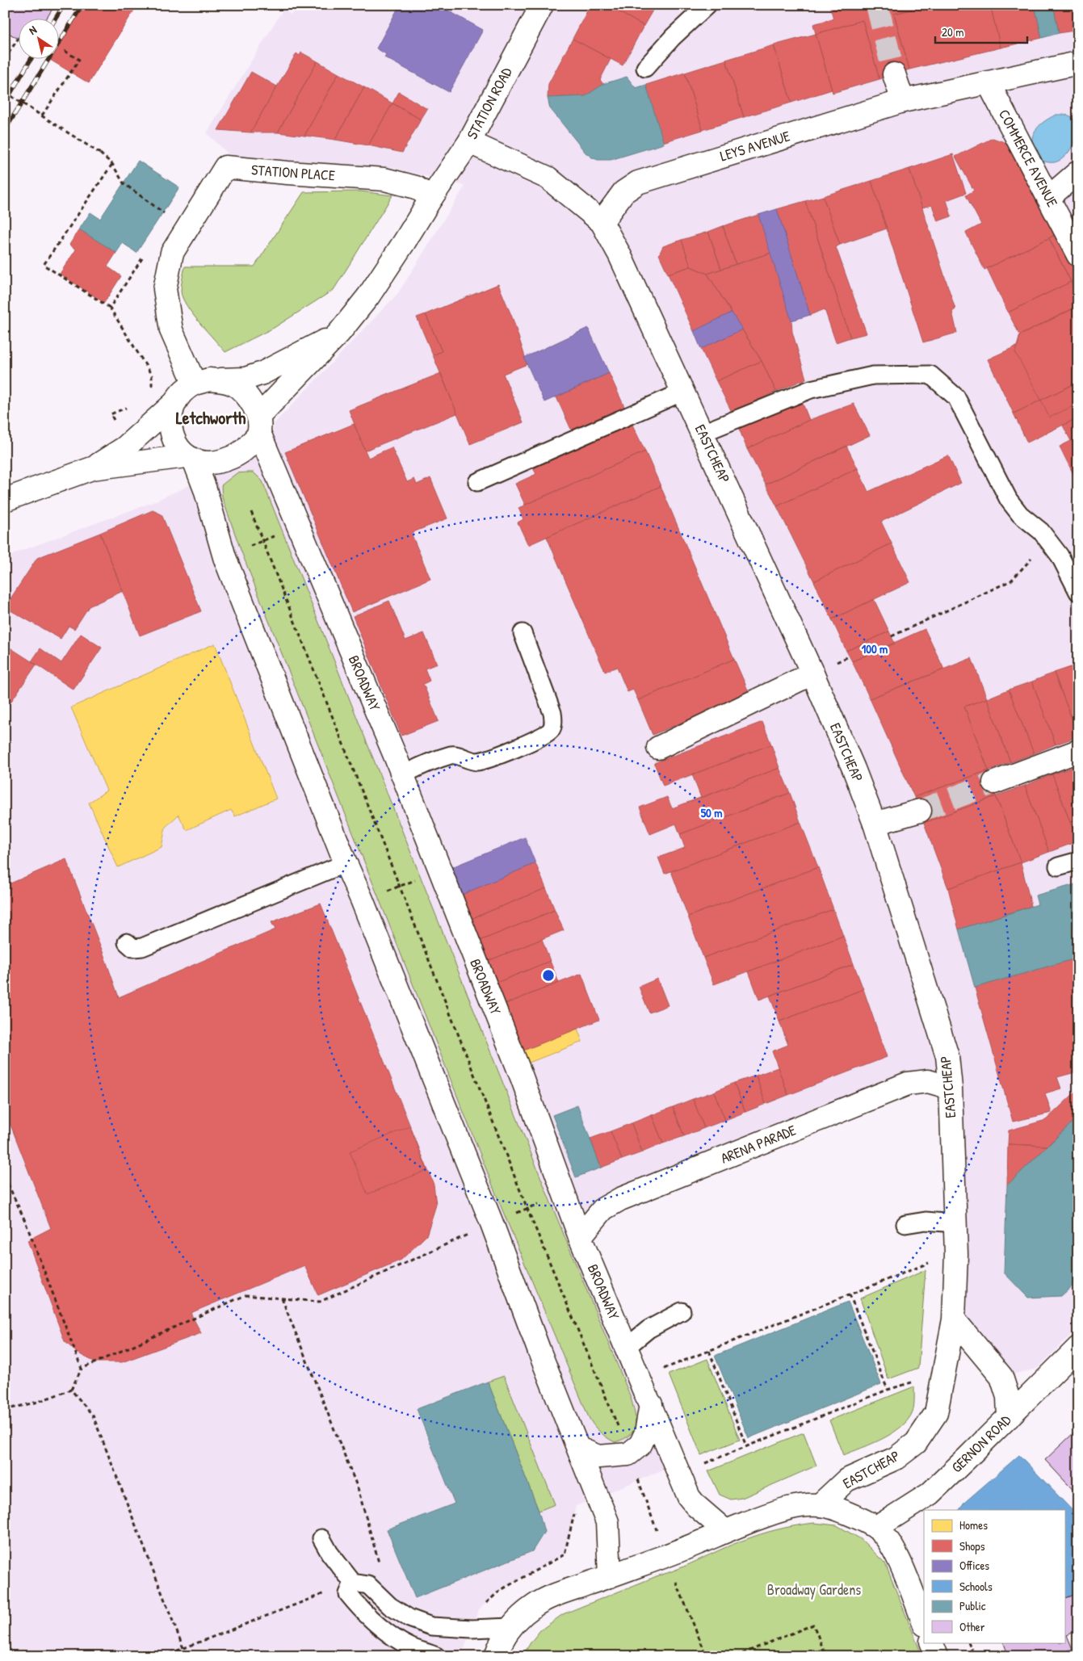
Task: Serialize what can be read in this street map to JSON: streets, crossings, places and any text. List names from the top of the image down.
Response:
{
  "streets": {
    "street": [
      "STATION ROAD",
      "LEYS AVENUE",
      "COMMERCE AVENUE",
      "STATION PLACE",
      "EASTCHEAP",
      "BROADWAY",
      "ARENA PARADE",
      "GERNON ROAD"
    ]
  },
  "crossings": [
    ["STATION ROAD", "STATION PLACE"],
    ["LEYS AVENUE", "COMMERCE AVENUE"],
    ["LEYS AVENUE", "EASTCHEAP"],
    ["STATION PLACE", "BROADWAY"],
    ["EASTCHEAP", "ARENA PARADE"],
    ["BROADWAY", "ARENA PARADE"]
  ],
  "districts": ["Letchworth"],
  "parks": ["Broadway Gardens"],
  "legend": [
    "Homes",
    "Shops",
    "Offices",
    "Schools",
    "Public",
    "Other"
  ],
  "scale_bar": "20 m",
  "north": "top left",
  "rings": ["100 m", "50 m"]
}
